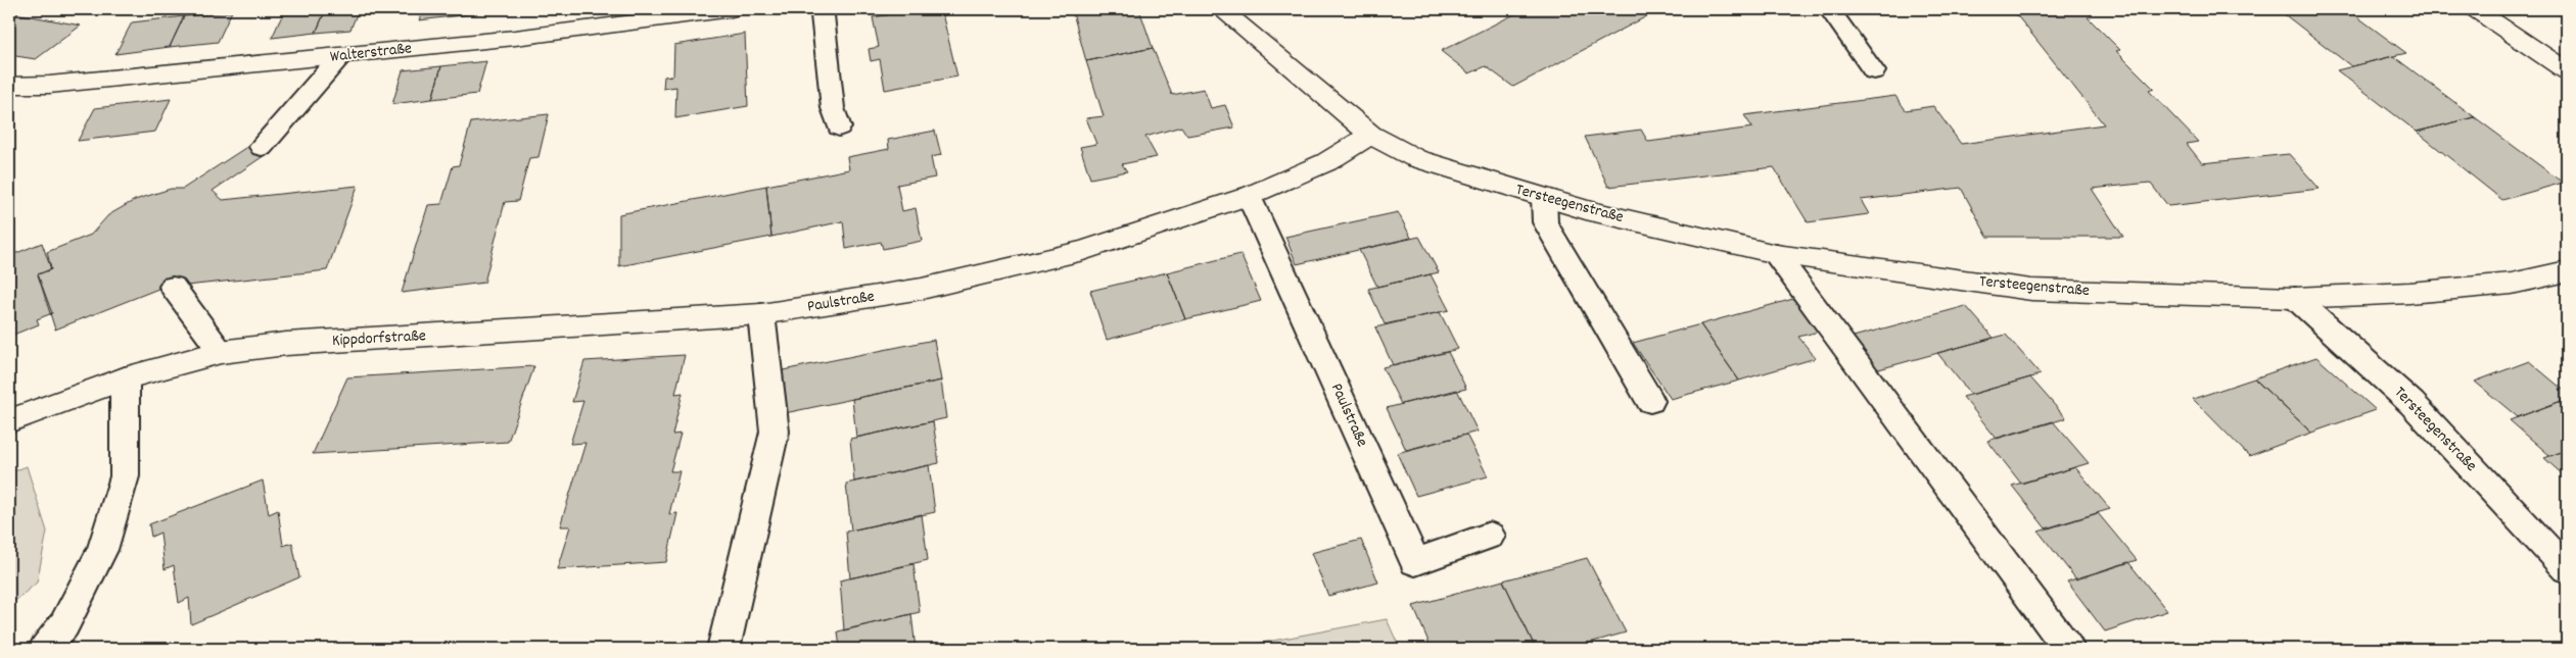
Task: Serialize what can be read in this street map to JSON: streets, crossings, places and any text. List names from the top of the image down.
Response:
{
  "streets": {
    "street": [
      "Walterstraße",
      "Tersteegenstraße",
      "Paulstraße",
      "Kippdorfstraße"
    ]
  },
  "crossings": [
    ["Tersteegenstraße", "Paulstraße"],
    ["Paulstraße", "Kippdorfstraße"]
  ]
}
